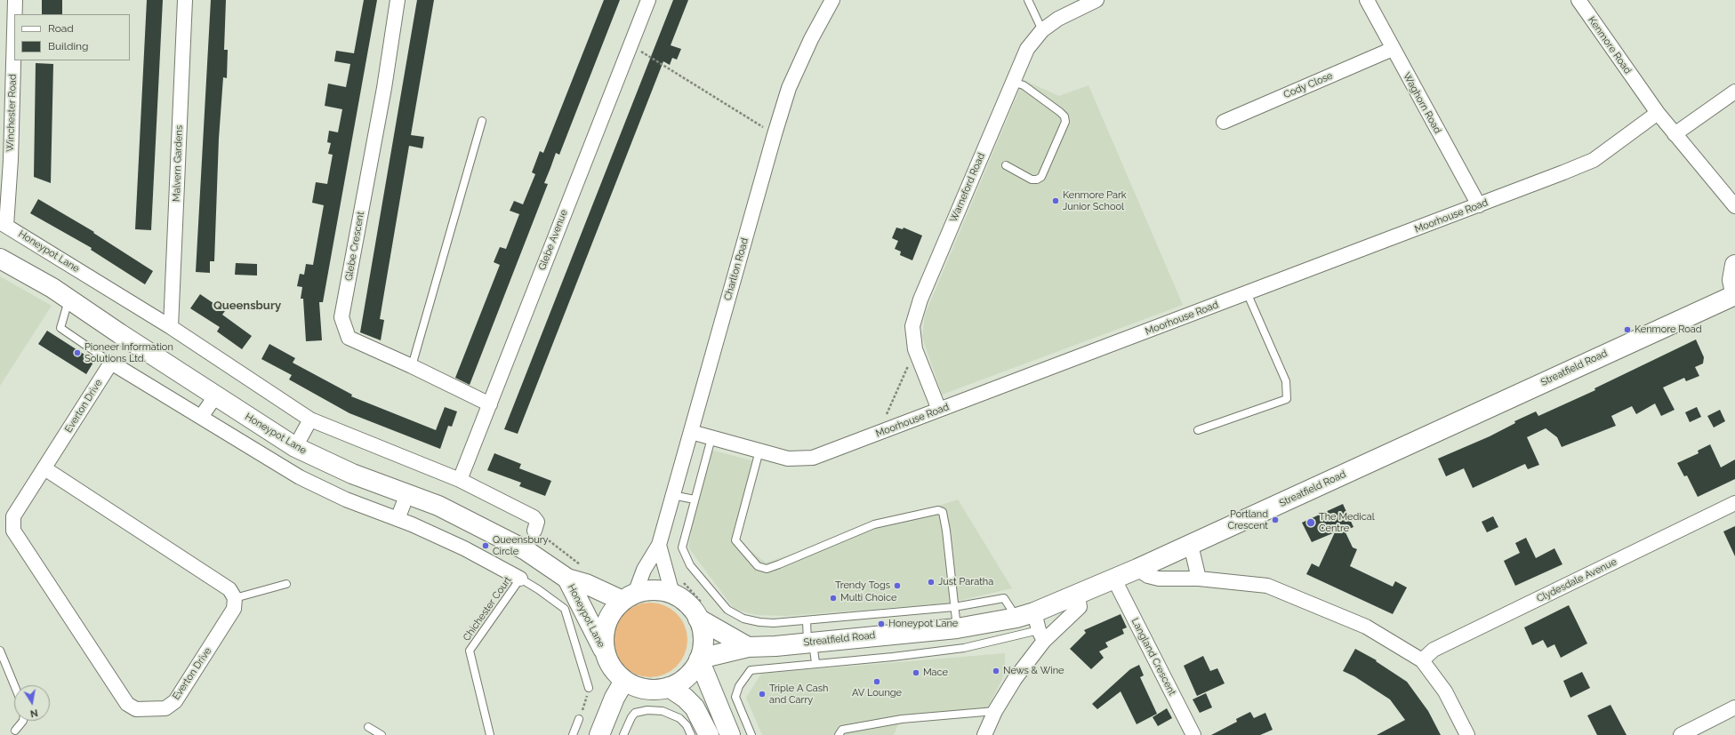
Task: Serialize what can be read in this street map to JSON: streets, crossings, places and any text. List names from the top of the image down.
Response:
{
  "streets": {
    "main road": ["Honeypot Lane", "Streatfield Road"],
    "street": [
      "Kenmore Road",
      "Cody Close",
      "Waghorn Road",
      "Winchester Road",
      "Malvern Gardens",
      "Warneford Road",
      "Moorhouse Road",
      "Glebe Avenue",
      "Glebe Crescent",
      "Charlton Road",
      "Everton Drive",
      "Clydesdale Avenue",
      "Langland Crescent"
    ],
    "lane": ["Chichester Court"]
  },
  "crossings": [
    ["Kenmore Road", "Moorhouse Road"],
    ["Cody Close", "Waghorn Road"],
    ["Waghorn Road", "Moorhouse Road"],
    ["Winchester Road", "Honeypot Lane"],
    ["Malvern Gardens", "Honeypot Lane"],
    ["Warneford Road", "Moorhouse Road"],
    ["Moorhouse Road", "Charlton Road"],
    ["Glebe Avenue", "Glebe Crescent"],
    ["Glebe Avenue", "Honeypot Lane"],
    ["Honeypot Lane", "Charlton Road"],
    ["Honeypot Lane", "Streatfield Road"],
    ["Charlton Road", "Streatfield Road"],
    ["Streatfield Road", "Langland Crescent"]
  ],
  "districts": ["Queensbury"],
  "places": [
    "Kenmore Park Junior School",
    "Kenmore Road",
    "Pioneer Information Solutions Ltd.",
    "Portland Crescent",
    "The Medical Centre",
    "Queensbury Circle",
    "Just Paratha",
    "Trendy Togs",
    "Multi Choice",
    "Honeypot Lane",
    "News & Wine",
    "Mace",
    "AV Lounge",
    "Triple A Cash and Carry"
  ],
  "legend": ["Road", "Building"],
  "north": "bottom"
}
